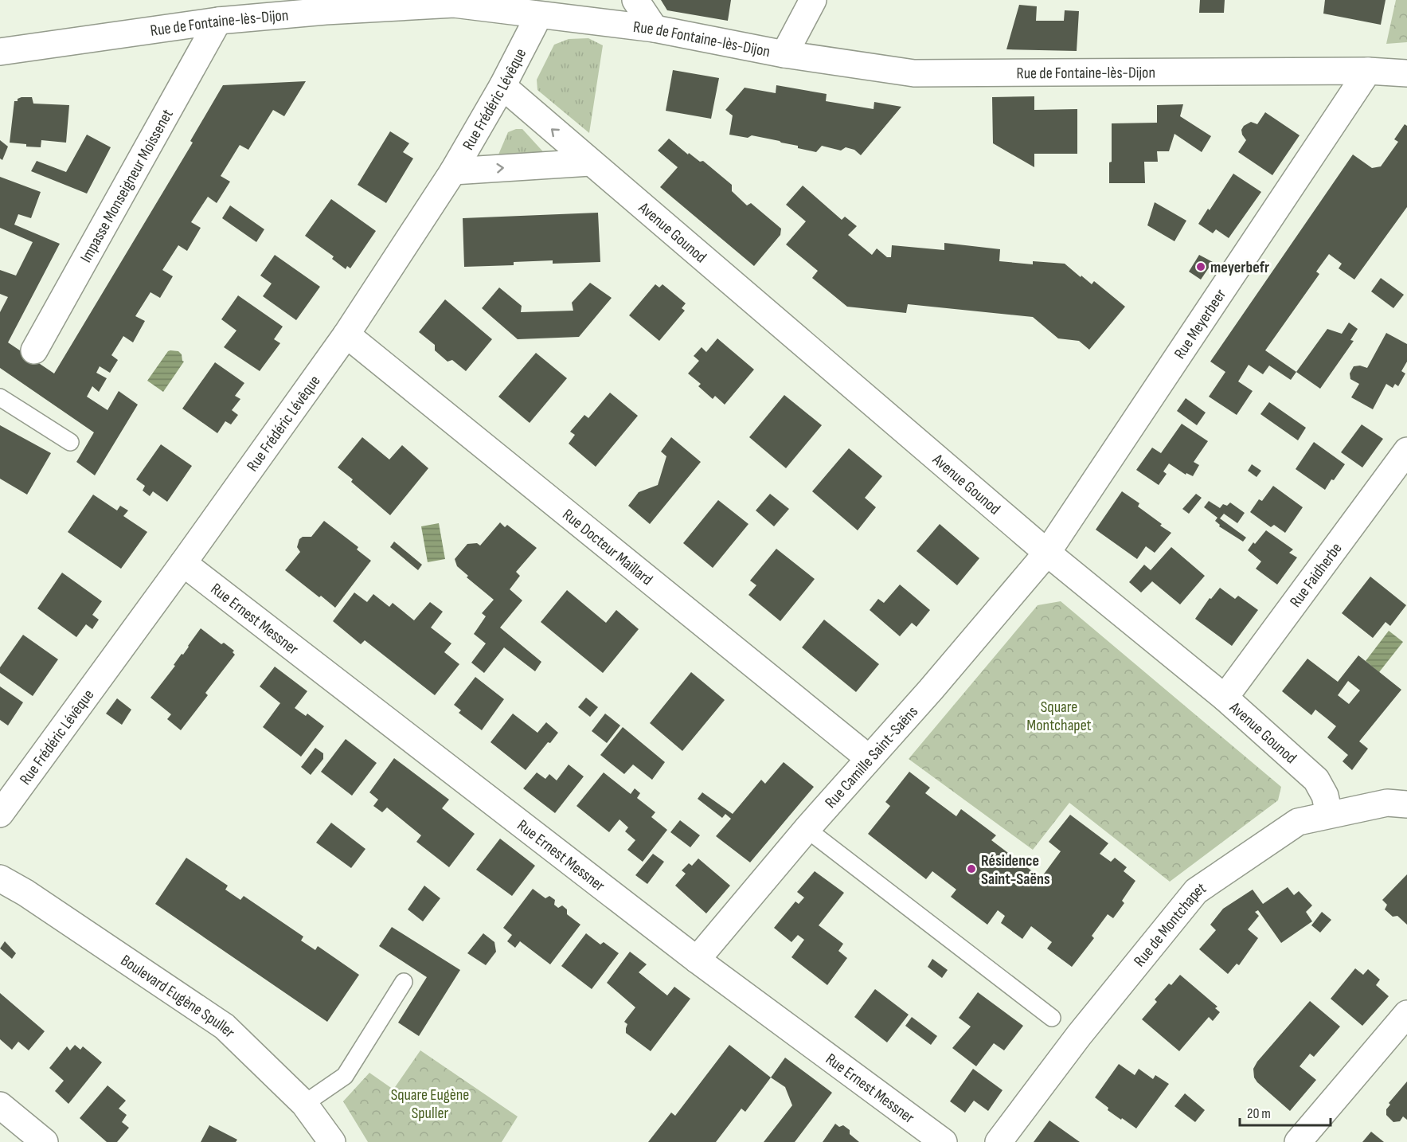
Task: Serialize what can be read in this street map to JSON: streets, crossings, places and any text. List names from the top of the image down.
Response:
{
  "streets": {
    "street": [
      "Rue de Fontaine-lès-Dijon",
      "Rue Frédéric Lévêque",
      "Impasse Monseigneur Moissenet",
      "Avenue Gounod",
      "Rue Meyerbeer",
      "Rue Docteur Maillard",
      "Rue Faidherbe",
      "Rue Ernest Messner",
      "Rue Camille Saint-Saëns",
      "Rue de Montchapet",
      "Boulevard Eugène Spuller"
    ]
  },
  "crossings": [
    ["Rue de Fontaine-lès-Dijon", "Rue Frédéric Lévêque"],
    ["Rue de Fontaine-lès-Dijon", "Impasse Monseigneur Moissenet"],
    ["Rue de Fontaine-lès-Dijon", "Rue Meyerbeer"],
    ["Rue Frédéric Lévêque", "Avenue Gounod"],
    ["Rue Frédéric Lévêque", "Rue Docteur Maillard"],
    ["Rue Frédéric Lévêque", "Rue Ernest Messner"],
    ["Avenue Gounod", "Rue Meyerbeer"],
    ["Avenue Gounod", "Rue Faidherbe"],
    ["Avenue Gounod", "Rue Camille Saint-Saëns"],
    ["Avenue Gounod", "Rue de Montchapet"],
    ["Rue Meyerbeer", "Rue Camille Saint-Saëns"],
    ["Rue Docteur Maillard", "Rue Camille Saint-Saëns"],
    ["Rue Ernest Messner", "Rue Camille Saint-Saëns"]
  ],
  "parks": ["Square Montchapet", "Square Eugène Spuller"],
  "places": ["meyerbefr", "Résidence Saint-Saëns"],
  "scale_bar": "20 m"
}
